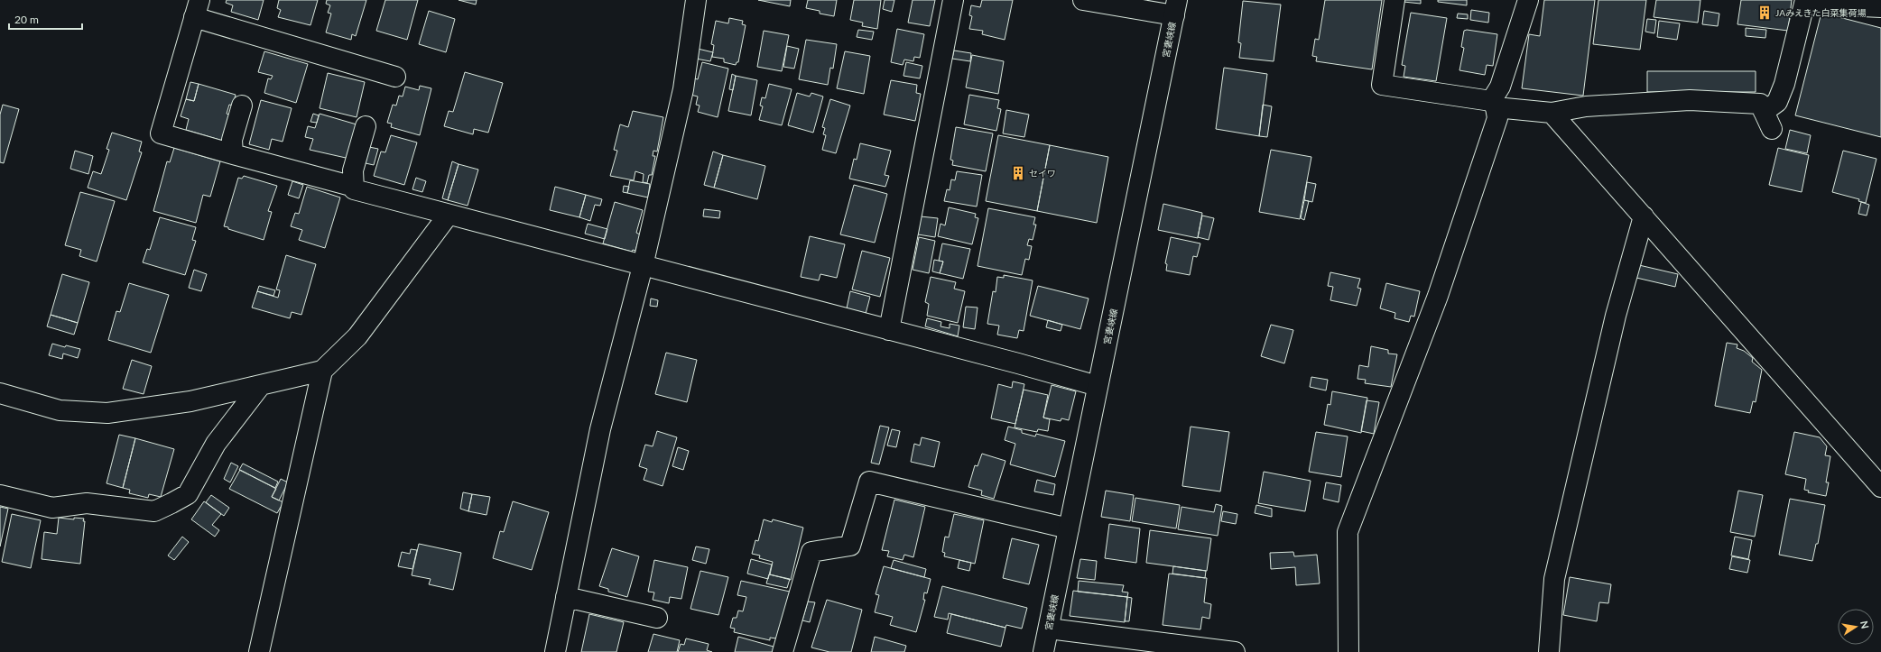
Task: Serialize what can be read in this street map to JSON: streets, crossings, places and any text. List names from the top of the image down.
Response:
{
  "streets": {
    "street": ["宮妻峡線"]
  },
  "places": {
    "building": ["JAみえきた白菜集荷場", "セイワ"]
  },
  "scale_bar": "20 m",
  "north": "right"
}
